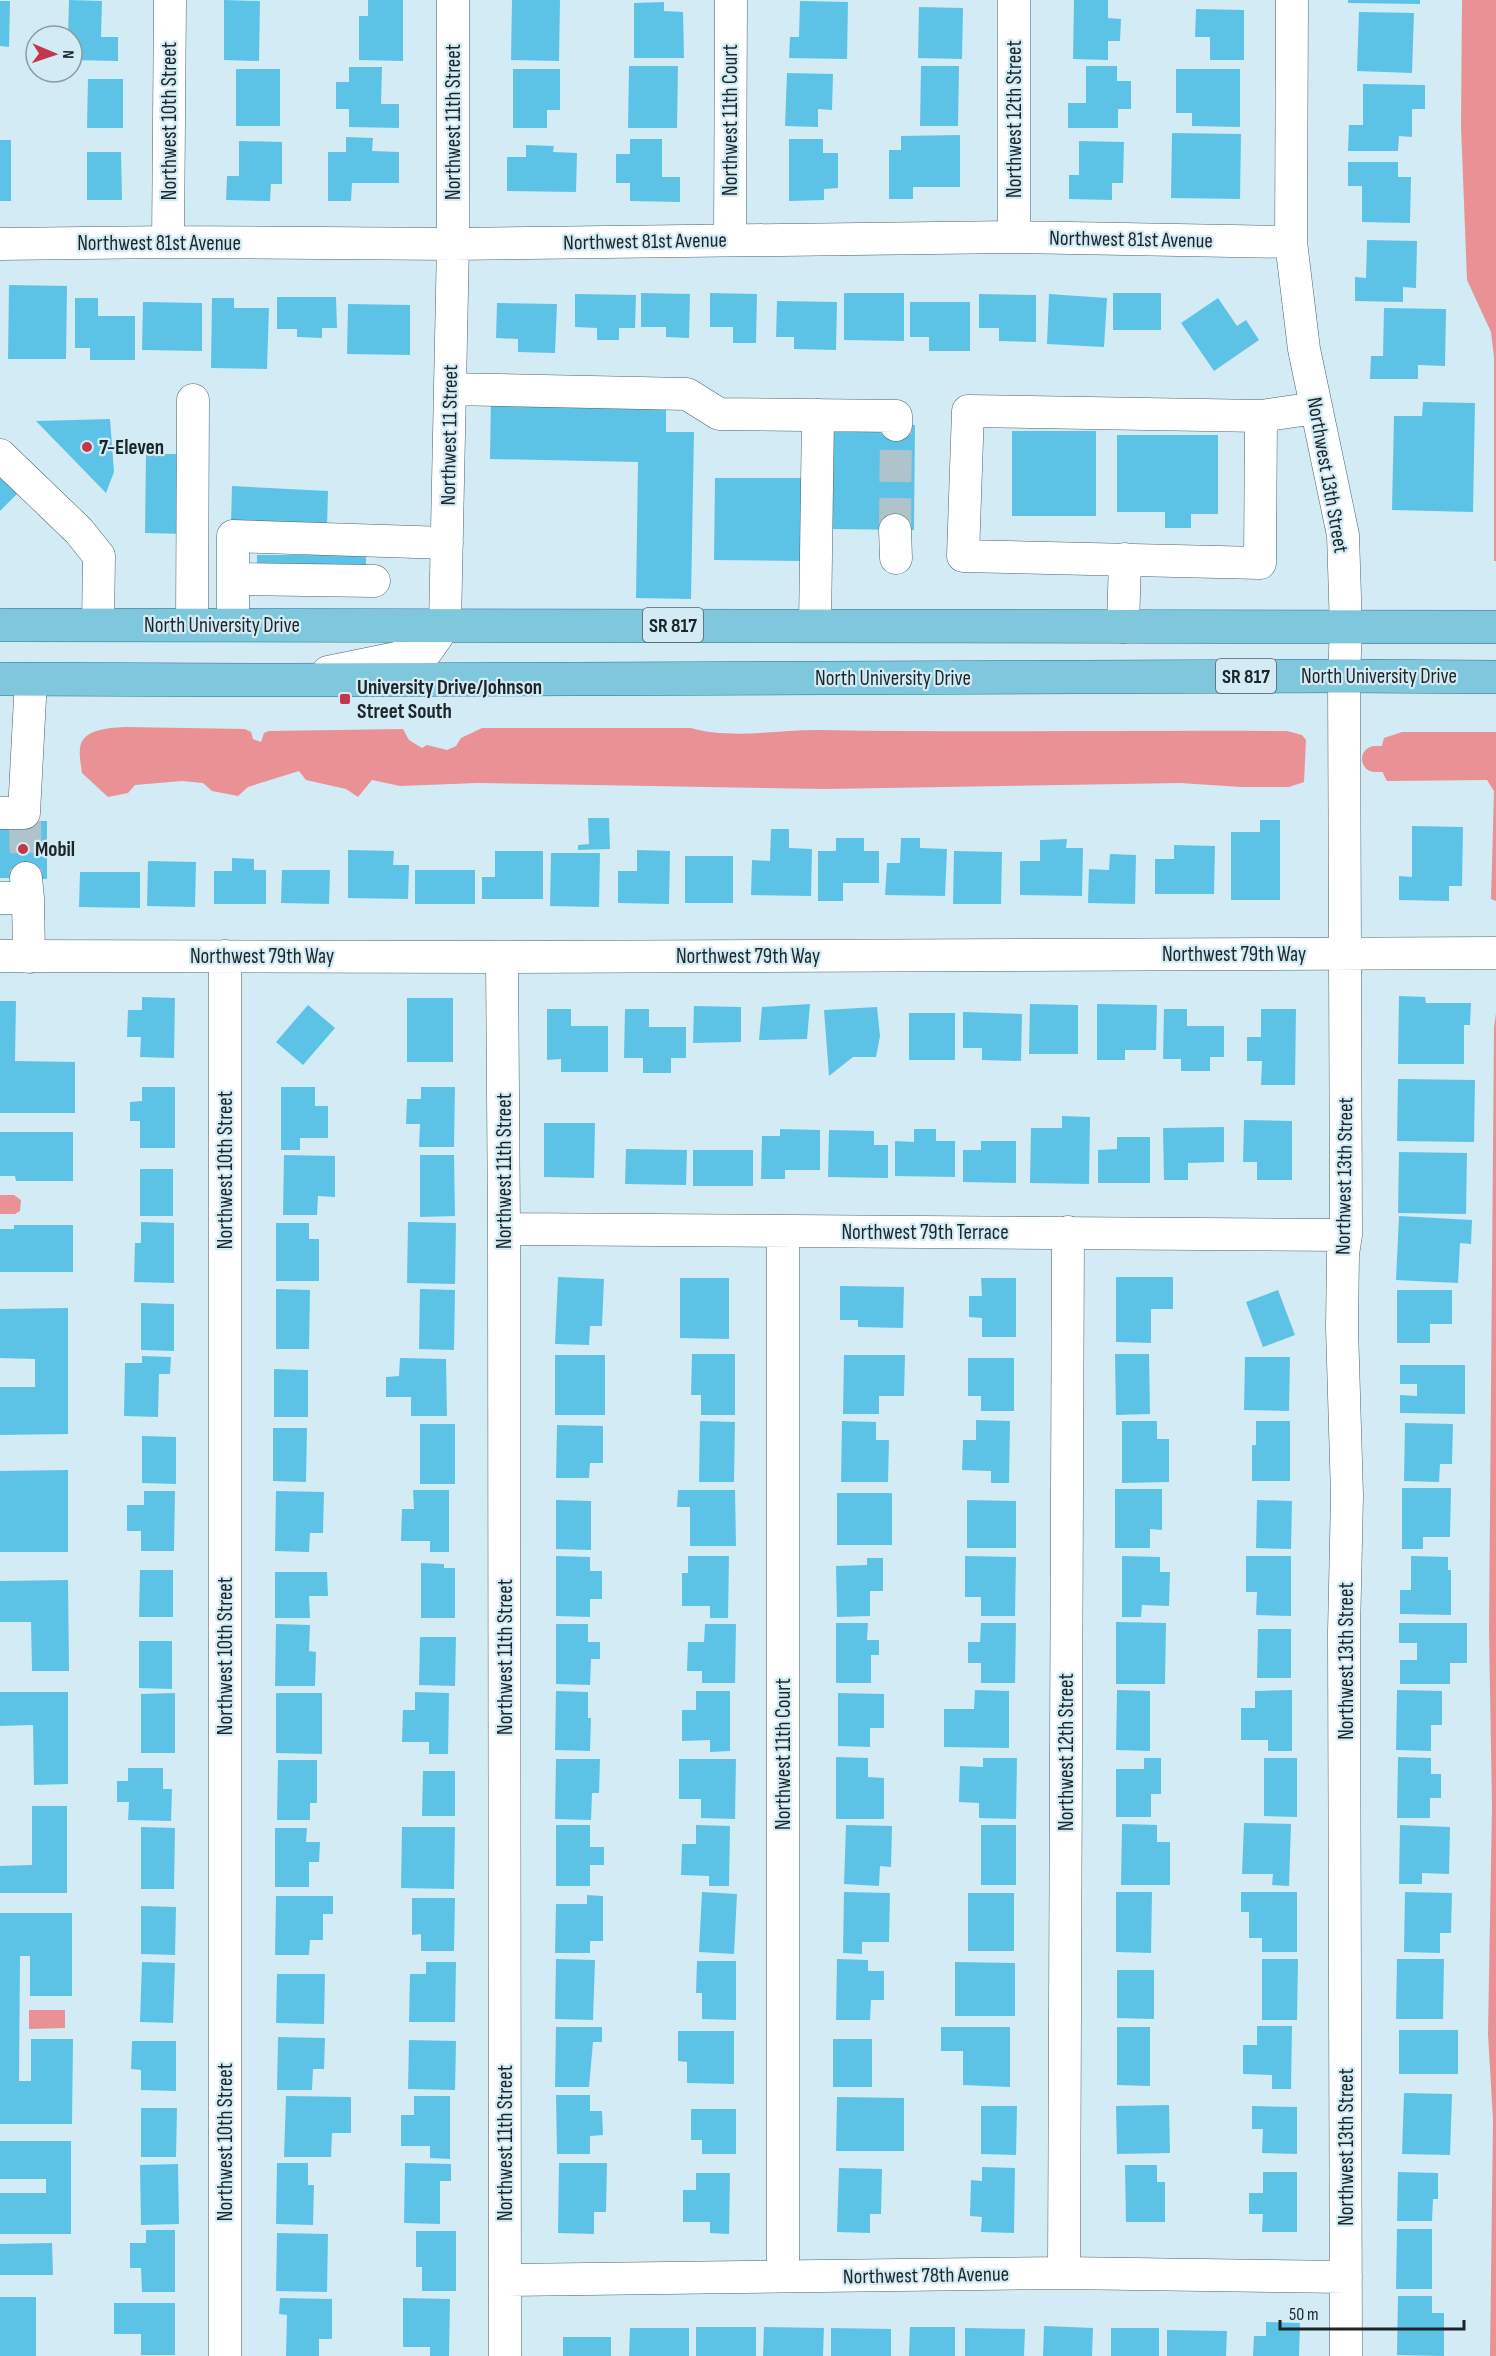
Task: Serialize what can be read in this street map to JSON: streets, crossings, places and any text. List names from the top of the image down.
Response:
{
  "streets": {
    "main road": ["North University Drive", "SR 817"],
    "street": [
      "Northwest 12th Street",
      "Northwest 11th Court",
      "Northwest 10th Street",
      "Northwest 11th Street",
      "Northwest 81st Avenue",
      "Northwest 11 Street",
      "Northwest 13th Street",
      "Northwest 79th Way",
      "Northwest 79th Terrace",
      "Northwest 78th Avenue"
    ]
  },
  "crossings": [
    ["Northwest 12th Street", "Northwest 81st Avenue"],
    ["Northwest 12th Street", "Northwest 79th Terrace"],
    ["Northwest 12th Street", "Northwest 78th Avenue"],
    ["Northwest 11th Court", "Northwest 81st Avenue"],
    ["Northwest 11th Court", "Northwest 79th Terrace"],
    ["Northwest 11th Court", "Northwest 78th Avenue"],
    ["Northwest 10th Street", "Northwest 81st Avenue"],
    ["Northwest 10th Street", "Northwest 79th Way"],
    ["Northwest 11th Street", "Northwest 81st Avenue"],
    ["Northwest 11th Street", "Northwest 11 Street"],
    ["Northwest 11th Street", "Northwest 79th Way"],
    ["Northwest 11th Street", "Northwest 79th Terrace"],
    ["Northwest 11th Street", "Northwest 78th Avenue"],
    ["Northwest 81st Avenue", "Northwest 11 Street"],
    ["Northwest 81st Avenue", "Northwest 13th Street"],
    ["Northwest 11 Street", "North University Drive"],
    ["Northwest 13th Street", "North University Drive"],
    ["Northwest 13th Street", "Northwest 79th Way"],
    ["Northwest 13th Street", "Northwest 79th Terrace"],
    ["Northwest 13th Street", "Northwest 78th Avenue"]
  ],
  "places": {
    "other": ["7-Eleven", "Mobil"],
    "transit": ["University Drive/Johnson Street South"]
  },
  "scale_bar": "50 m",
  "north": "right"
}
